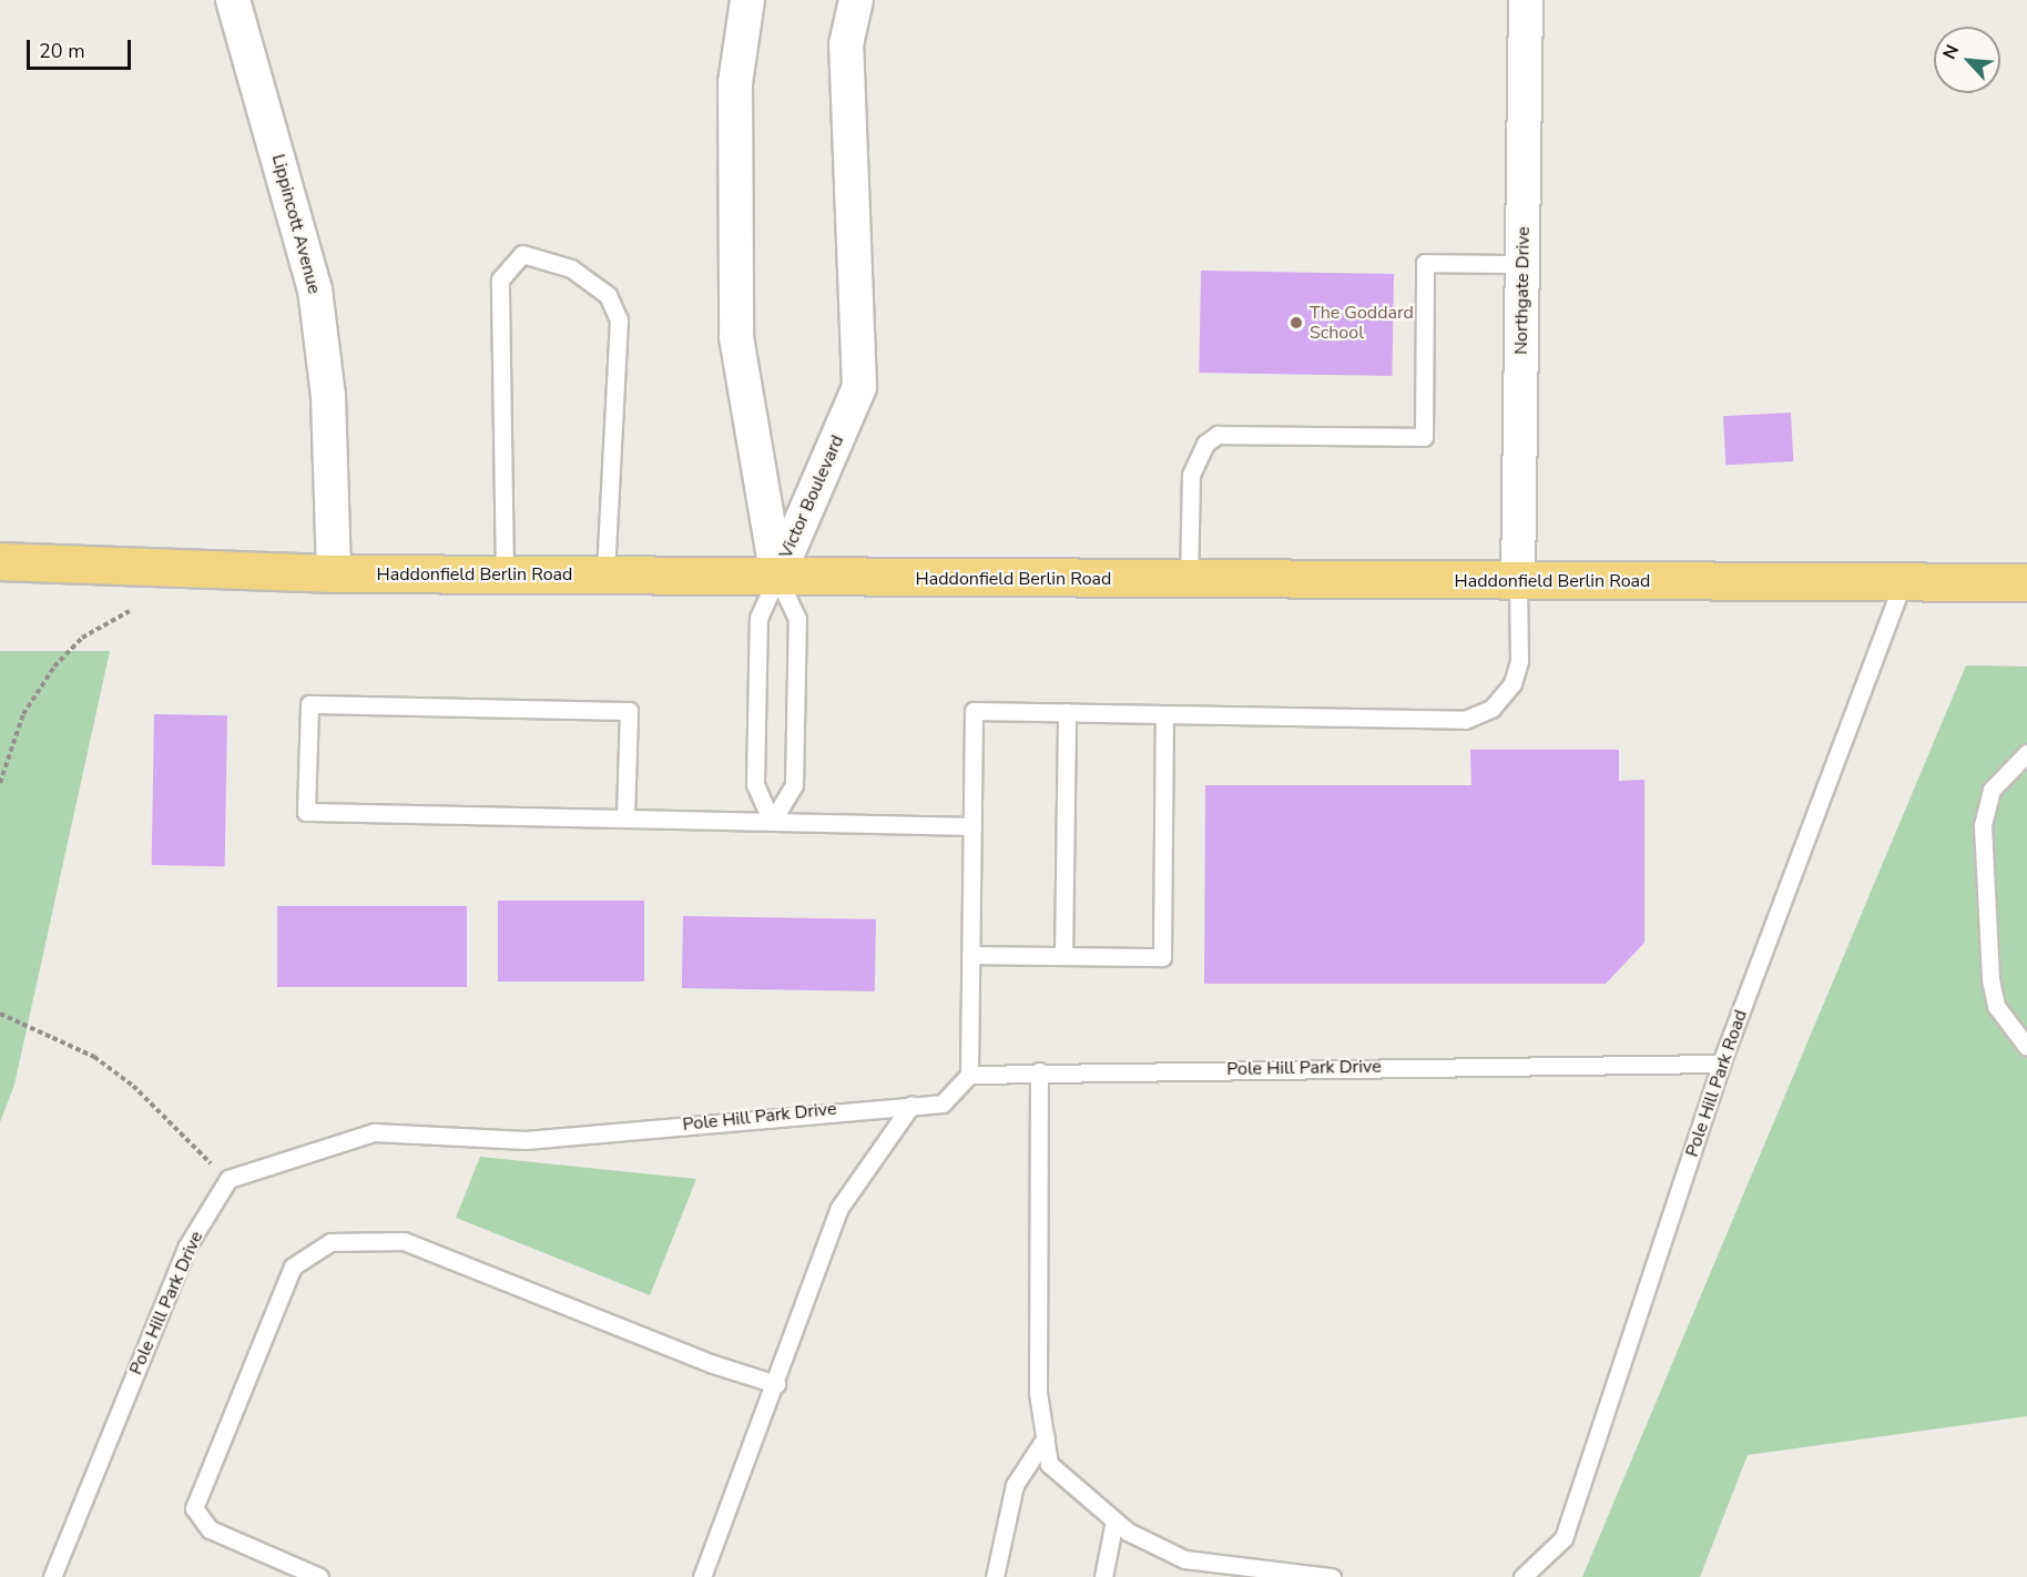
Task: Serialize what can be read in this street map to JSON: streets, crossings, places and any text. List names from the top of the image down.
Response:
{
  "streets": {
    "main road": ["Haddonfield Berlin Road"],
    "street": ["Lippincott Avenue", "Northgate Drive", "Victor Boulevard"],
    "lane": ["Pole Hill Park Drive", "Pole Hill Park Road"]
  },
  "crossings": [
    ["Lippincott Avenue", "Haddonfield Berlin Road"],
    ["Northgate Drive", "Haddonfield Berlin Road"],
    ["Victor Boulevard", "Haddonfield Berlin Road"],
    ["Haddonfield Berlin Road", "Pole Hill Park Road"],
    ["Pole Hill Park Drive", "Pole Hill Park Road"]
  ],
  "places": ["The Goddard School"],
  "scale_bar": "20 m",
  "north": "top left"
}
